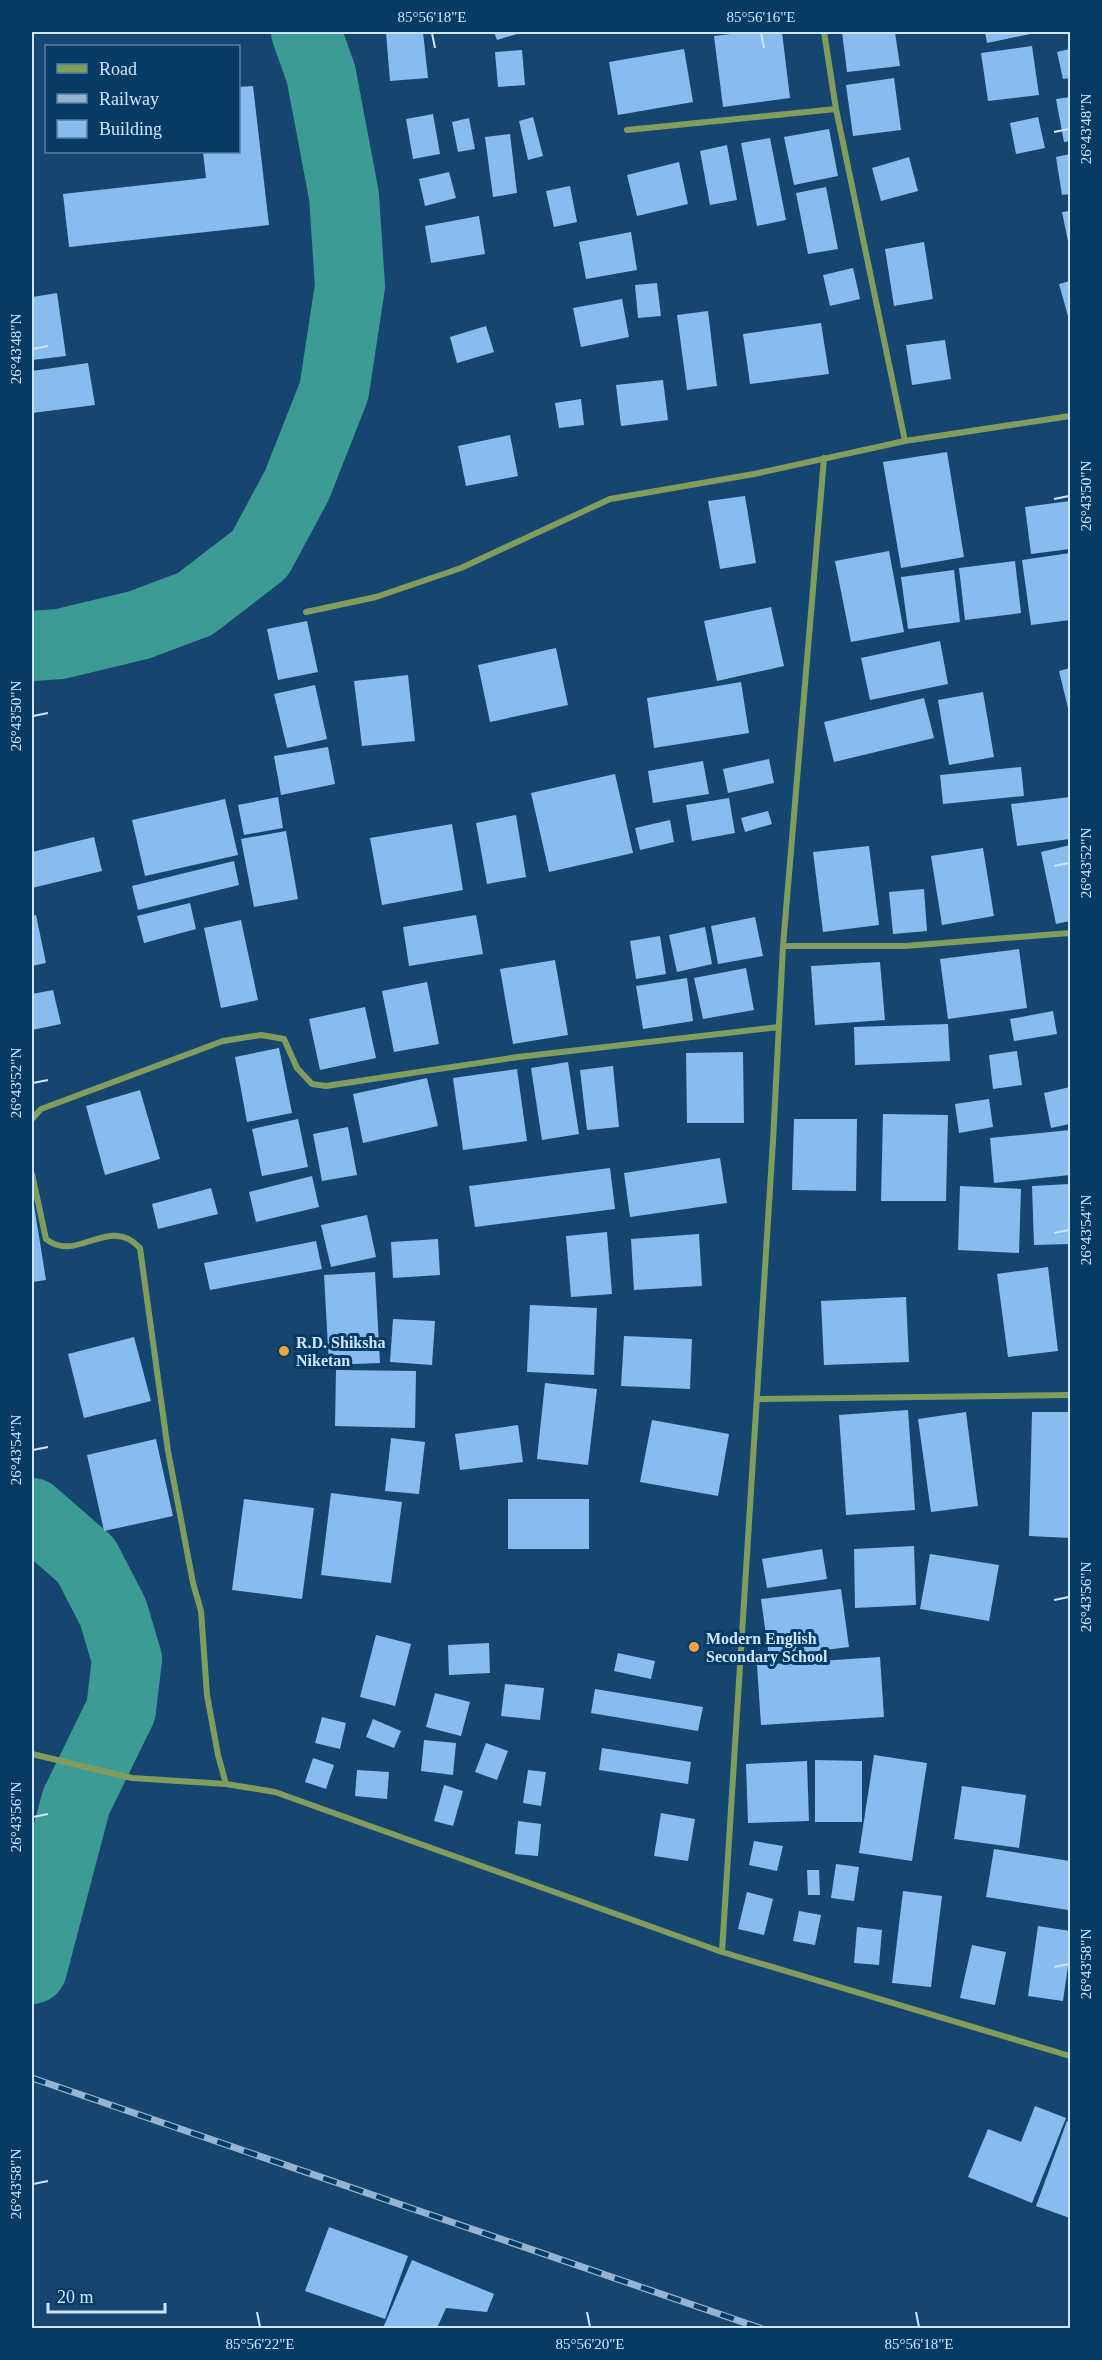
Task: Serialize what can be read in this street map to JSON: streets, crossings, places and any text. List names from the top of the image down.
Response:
{
  "places": ["R.D. Shiksha Niketan", "Modern English Secondary School"],
  "legend": ["Road", "Railway", "Building"],
  "scale_bar": "20 m",
  "coordinates": [
    "85°56'18\"E",
    "85°56'16\"E",
    "26°43'48\"N",
    "26°43'50\"N",
    "26°43'52\"N",
    "26°43'54\"N",
    "26°43'56\"N",
    "26°43'58\"N",
    "85°56'22\"E",
    "85°56'20\"E"
  ]
}
